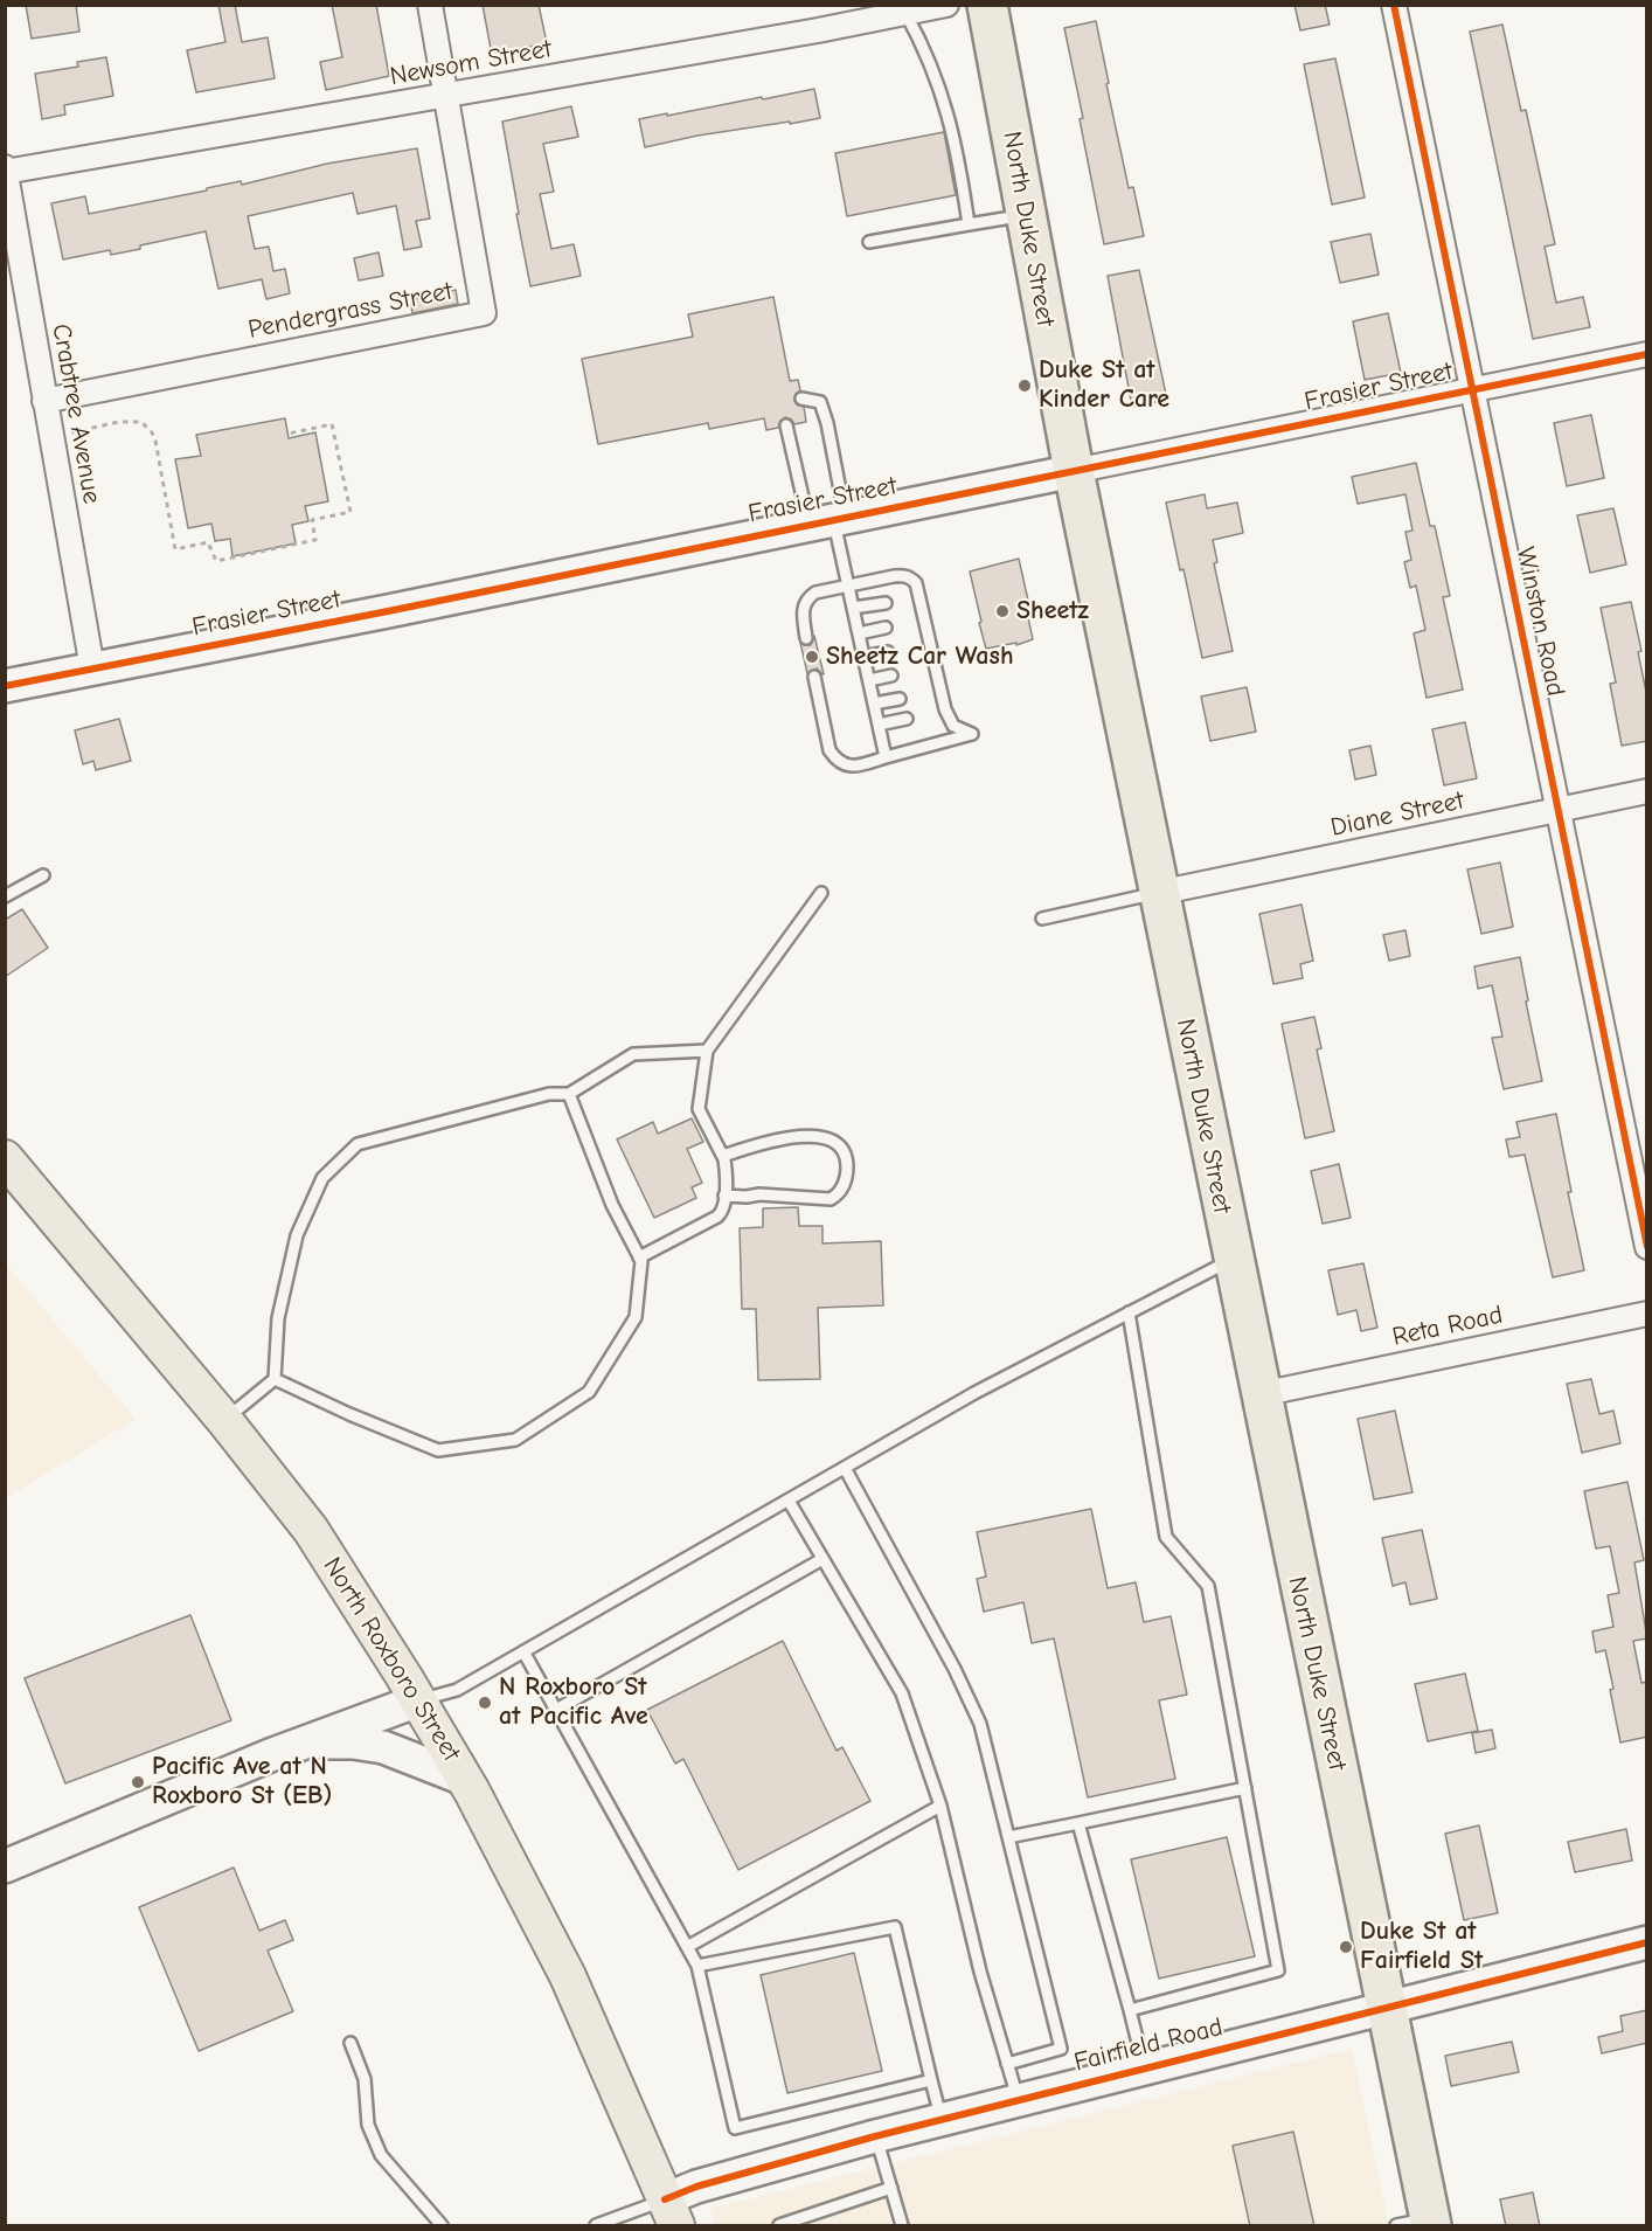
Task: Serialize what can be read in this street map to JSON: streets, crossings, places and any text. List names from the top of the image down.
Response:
{
  "streets": {
    "highway": ["North Duke Street"],
    "main road": ["North Roxboro Street"],
    "street": [
      "Newsom Street",
      "Pendergrass Street",
      "Frasier Street",
      "Crabtree Avenue",
      "Winston Road",
      "Diane Street",
      "Reta Road",
      "Fairfield Road"
    ]
  },
  "crossings": [
    ["Newsom Street", "Pendergrass Street"],
    ["Newsom Street", "Crabtree Avenue"],
    ["North Duke Street", "Frasier Street"],
    ["North Duke Street", "Diane Street"],
    ["North Duke Street", "Reta Road"],
    ["North Duke Street", "Fairfield Road"],
    ["Pendergrass Street", "Crabtree Avenue"],
    ["Frasier Street", "Crabtree Avenue"],
    ["Frasier Street", "Winston Road"],
    ["Winston Road", "Diane Street"],
    ["North Roxboro Street", "Fairfield Road"]
  ],
  "places": [
    "Duke St at Kinder Care",
    "Sheetz",
    "Sheetz Car Wash",
    "N Roxboro St at Pacific Ave",
    "Pacific Ave at N Roxboro St (EB)",
    "Duke St at Fairfield St"
  ]
}
